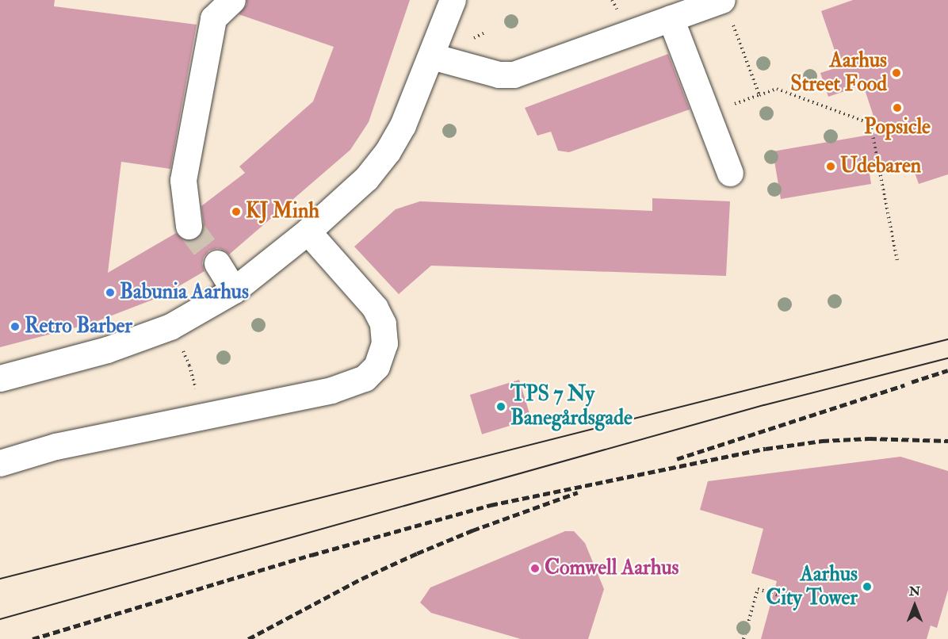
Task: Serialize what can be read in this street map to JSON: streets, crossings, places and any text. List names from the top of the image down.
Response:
{
  "places": [
    "Aarhus Street Food",
    "Popsicle",
    "Udebaren",
    "KJ Minh",
    "Babunia Aarhus",
    "Retro Barber",
    "TPS 7 Ny Banegårdsgade",
    "Comwell Aarhus",
    "Aarhus City Tower"
  ],
  "north": "top"
}
